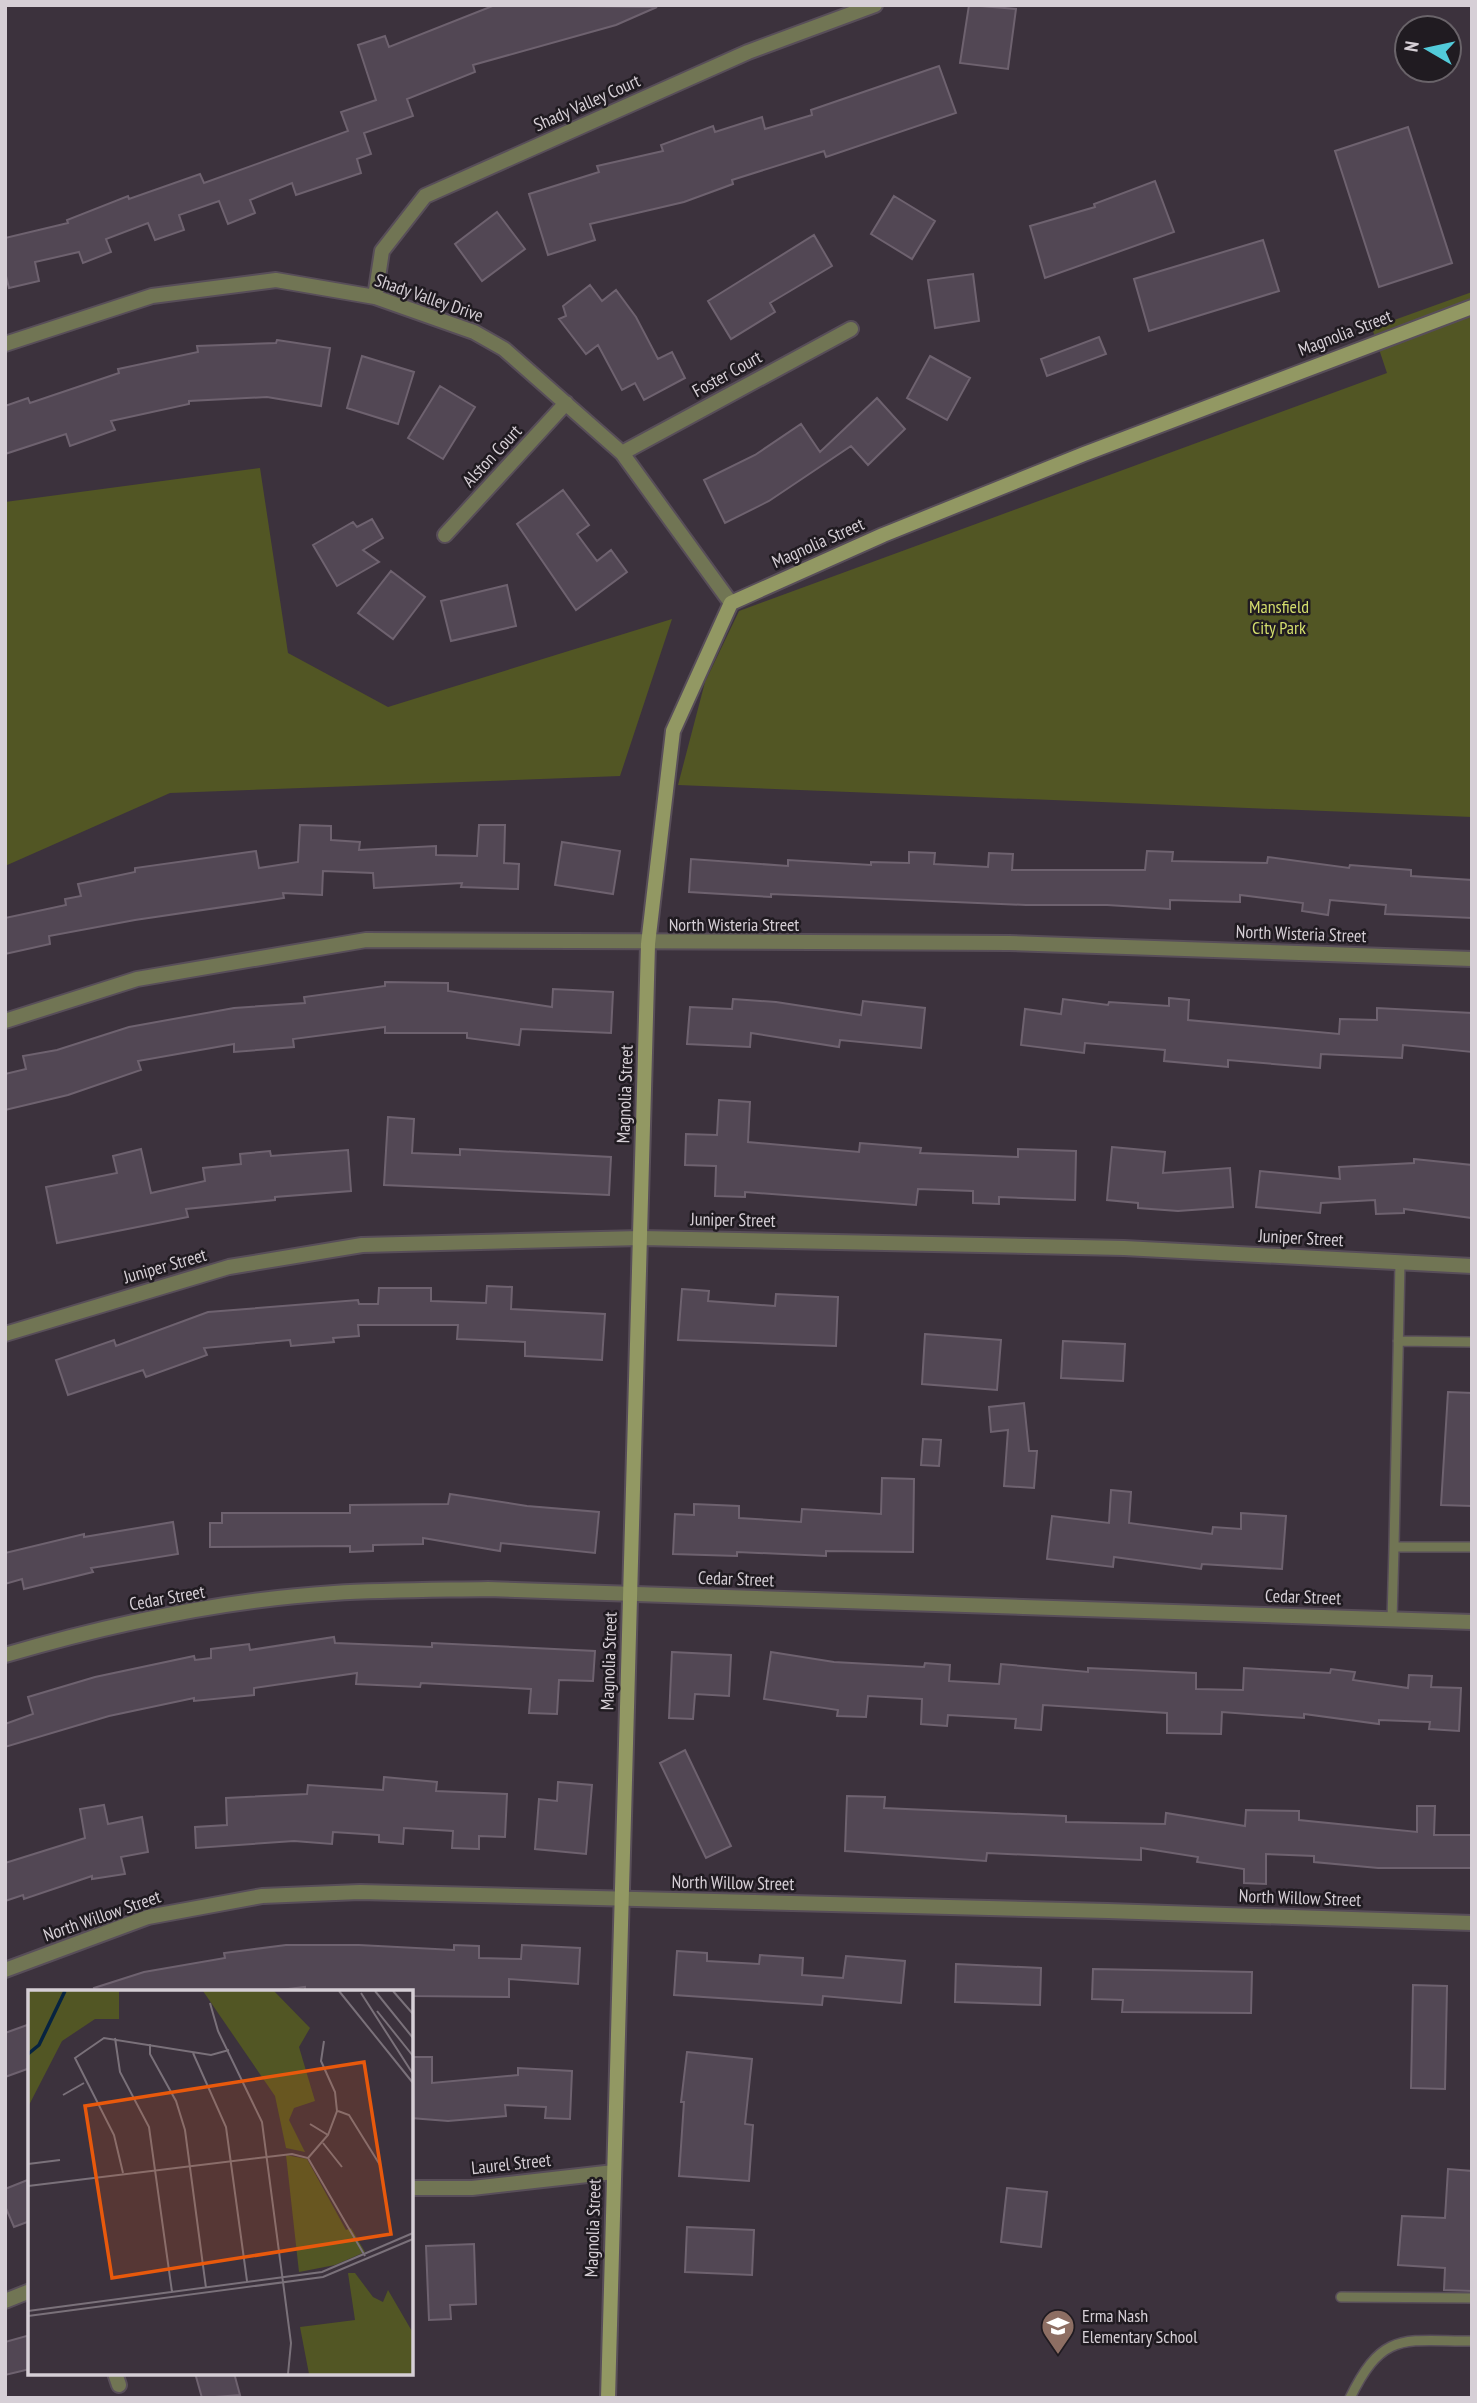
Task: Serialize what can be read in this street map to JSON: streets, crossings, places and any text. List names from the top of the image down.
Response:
{
  "streets": {
    "street": [
      "Shady Valley Court",
      "Shady Valley Drive",
      "Magnolia Street",
      "Foster Court",
      "Alston Court",
      "North Wisteria Street",
      "Juniper Street",
      "Cedar Street",
      "North Willow Street",
      "Laurel Street"
    ]
  },
  "crossings": [
    ["Shady Valley Court", "Shady Valley Drive"],
    ["Shady Valley Drive", "Magnolia Street"],
    ["Shady Valley Drive", "Foster Court"],
    ["Shady Valley Drive", "Alston Court"],
    ["Magnolia Street", "North Wisteria Street"],
    ["Magnolia Street", "Juniper Street"],
    ["Magnolia Street", "Cedar Street"],
    ["Magnolia Street", "North Willow Street"],
    ["Magnolia Street", "Laurel Street"]
  ],
  "parks": ["Mansfield City Park"],
  "places": {
    "school or university": ["Erma Nash Elementary School"]
  },
  "north": "left"
}
